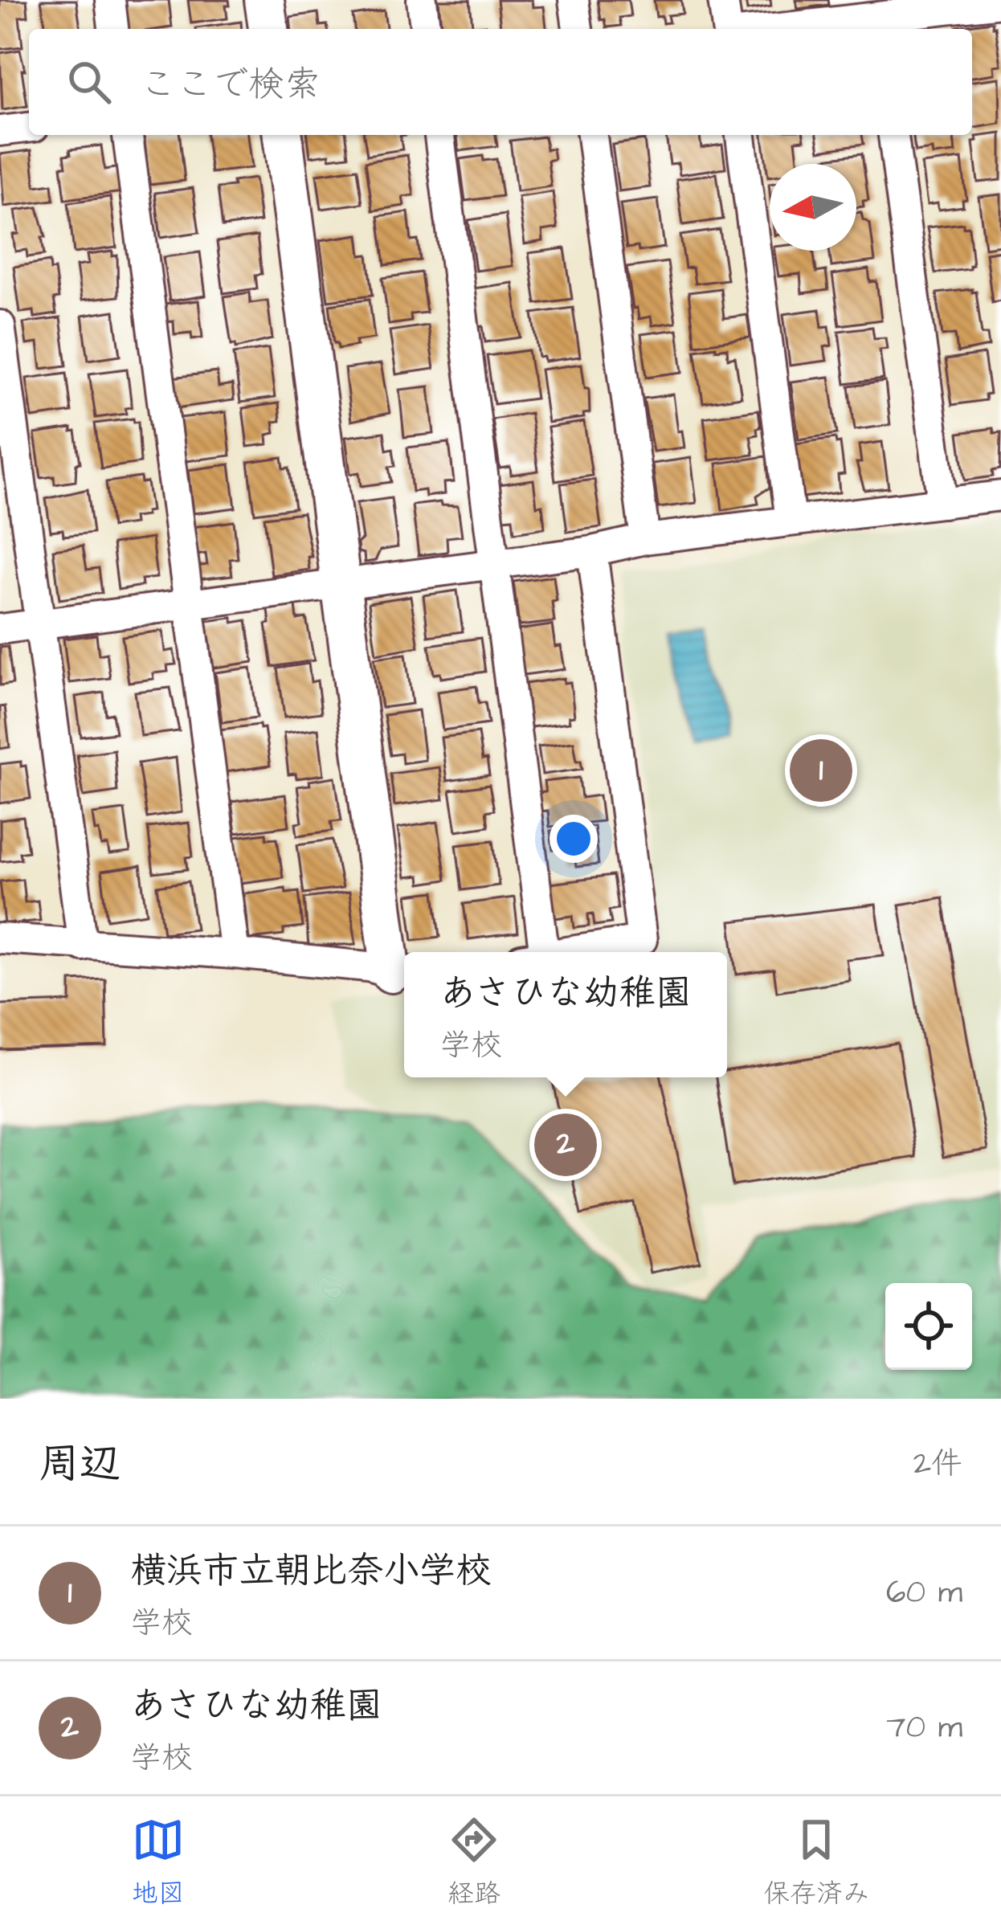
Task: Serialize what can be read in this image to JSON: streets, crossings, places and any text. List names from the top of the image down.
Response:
{
  "north": "left",
  "page": {
    "search": "ここで検索",
    "pins": ["1", "2"],
    "popup": ["あさひな幼稚園", "学校"],
    "heading": ["周辺", "2件"],
    "list": [
      {
        "mark": "1",
        "name": "横浜市立朝比奈小学校",
        "note": "学校",
        "value": "60 m"
      },
      {
        "mark": "2",
        "name": "あさひな幼稚園",
        "note": "学校",
        "value": "70 m"
      }
    ],
    "nav": ["地図", "経路", "保存済み"]
  }
}
